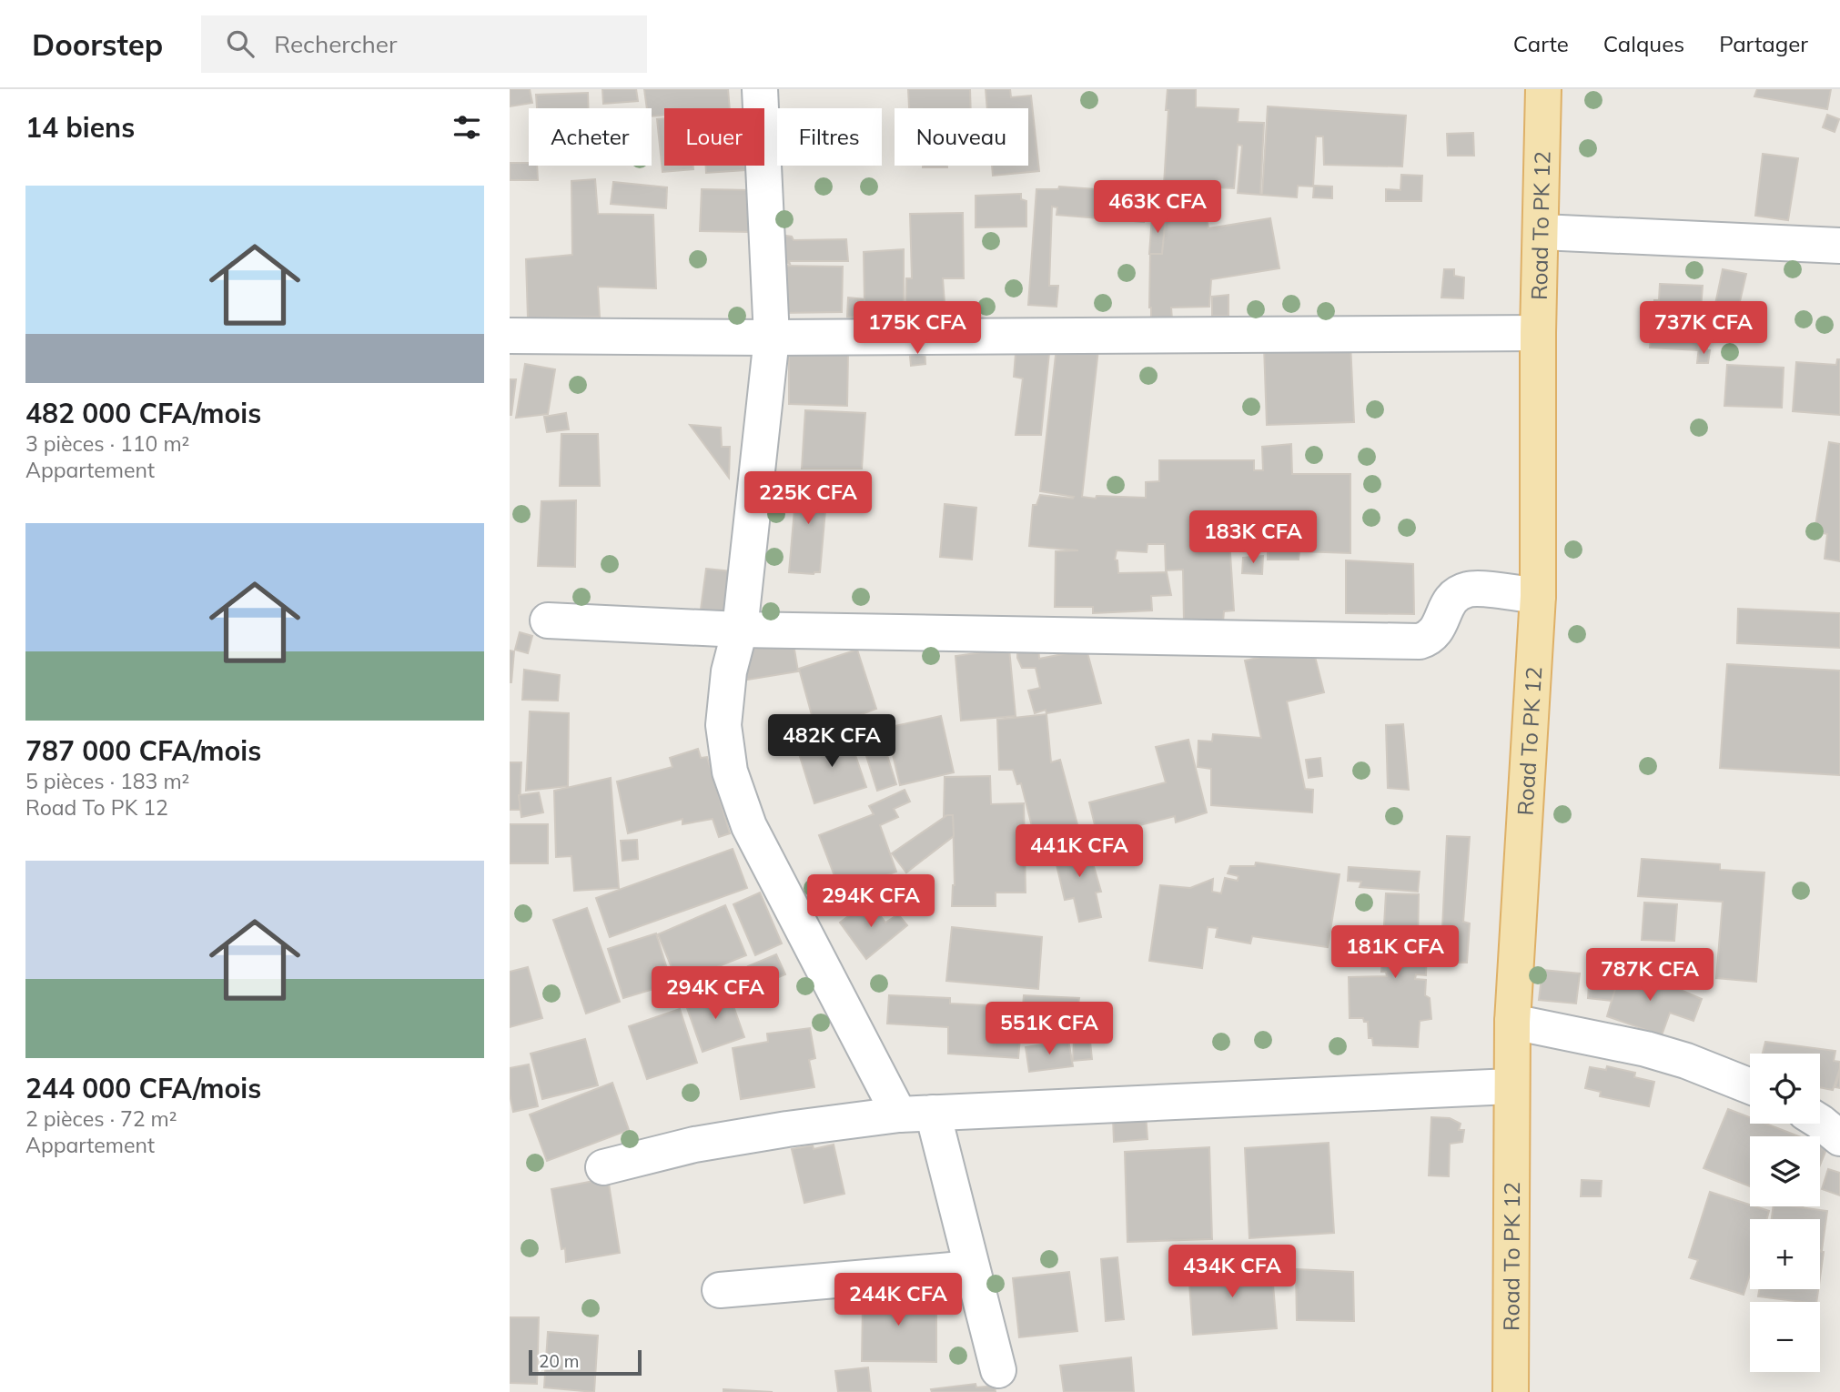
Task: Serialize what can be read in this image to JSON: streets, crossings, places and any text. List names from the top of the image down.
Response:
{
  "streets": {
    "main road": ["Road To PK 12"]
  },
  "scale_bar": "20 m",
  "page": {
    "header": "Doorstep",
    "search": "Rechercher",
    "nav": ["Carte", "Calques", "Partager"],
    "heading": "14 biens",
    "chip": [
      "Acheter",
      "Louer",
      "Filtres",
      "Nouveau"
    ],
    "list": [
      {
        "name": "482 000 CFA/mois",
        "note": "3 pièces · 110 m² · Appartement"
      },
      {
        "name": "787 000 CFA/mois",
        "note": "5 pièces · 183 m² · Road To PK 12"
      },
      {
        "name": "244 000 CFA/mois",
        "note": "2 pièces · 72 m² · Appartement"
      }
    ],
    "price": [
      "463K CFA",
      "175K CFA",
      "737K CFA",
      "225K CFA",
      "183K CFA",
      "482K CFA",
      "441K CFA",
      "294K CFA",
      "181K CFA",
      "787K CFA",
      "294K CFA",
      "551K CFA",
      "434K CFA",
      "244K CFA"
    ],
    "map_buttons": ["+", "−"],
    "scale": "20 m"
  }
}
